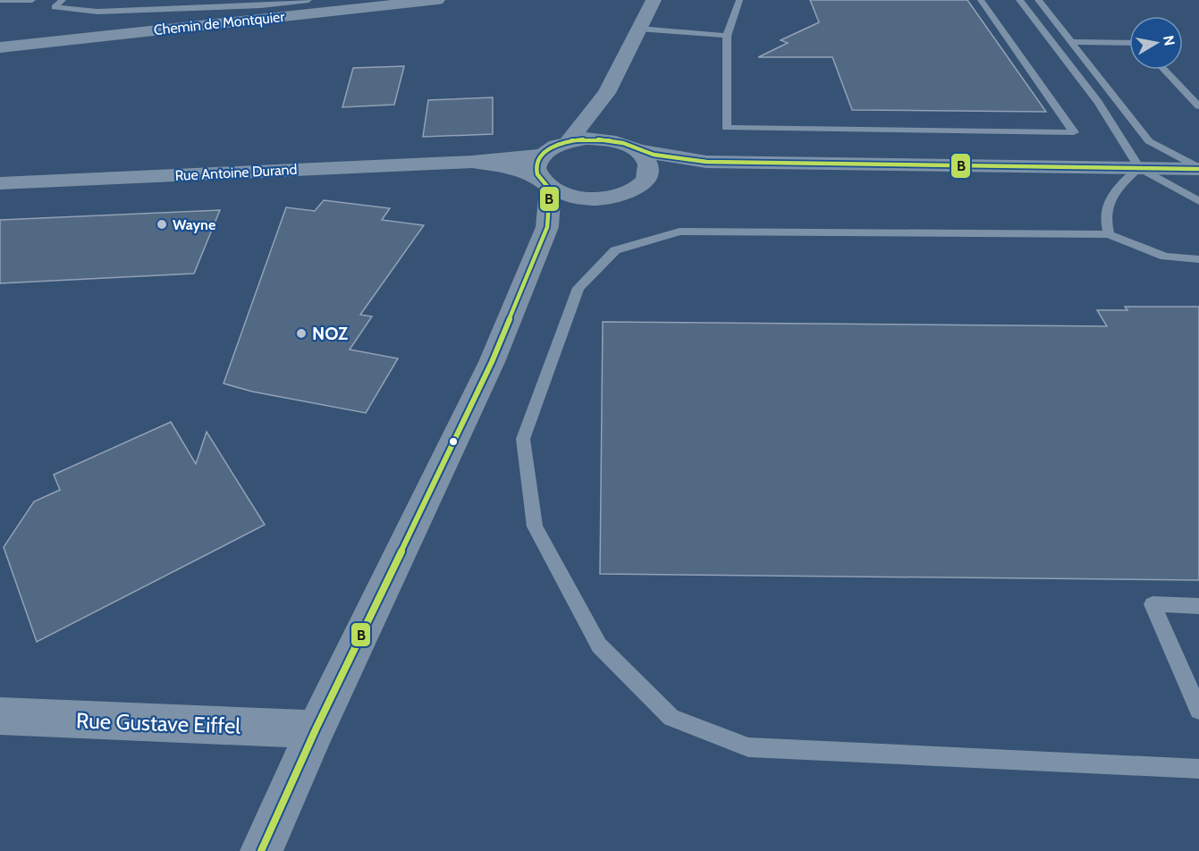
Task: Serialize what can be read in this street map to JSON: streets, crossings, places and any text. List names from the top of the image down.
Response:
{
  "streets": {
    "street": ["Chemin de Montquier", "Rue Antoine Durand", "Rue Gustave Eiffel"]
  },
  "places": ["Wayne", "NOZ"],
  "lines": ["transit line B"],
  "north": "right"
}
